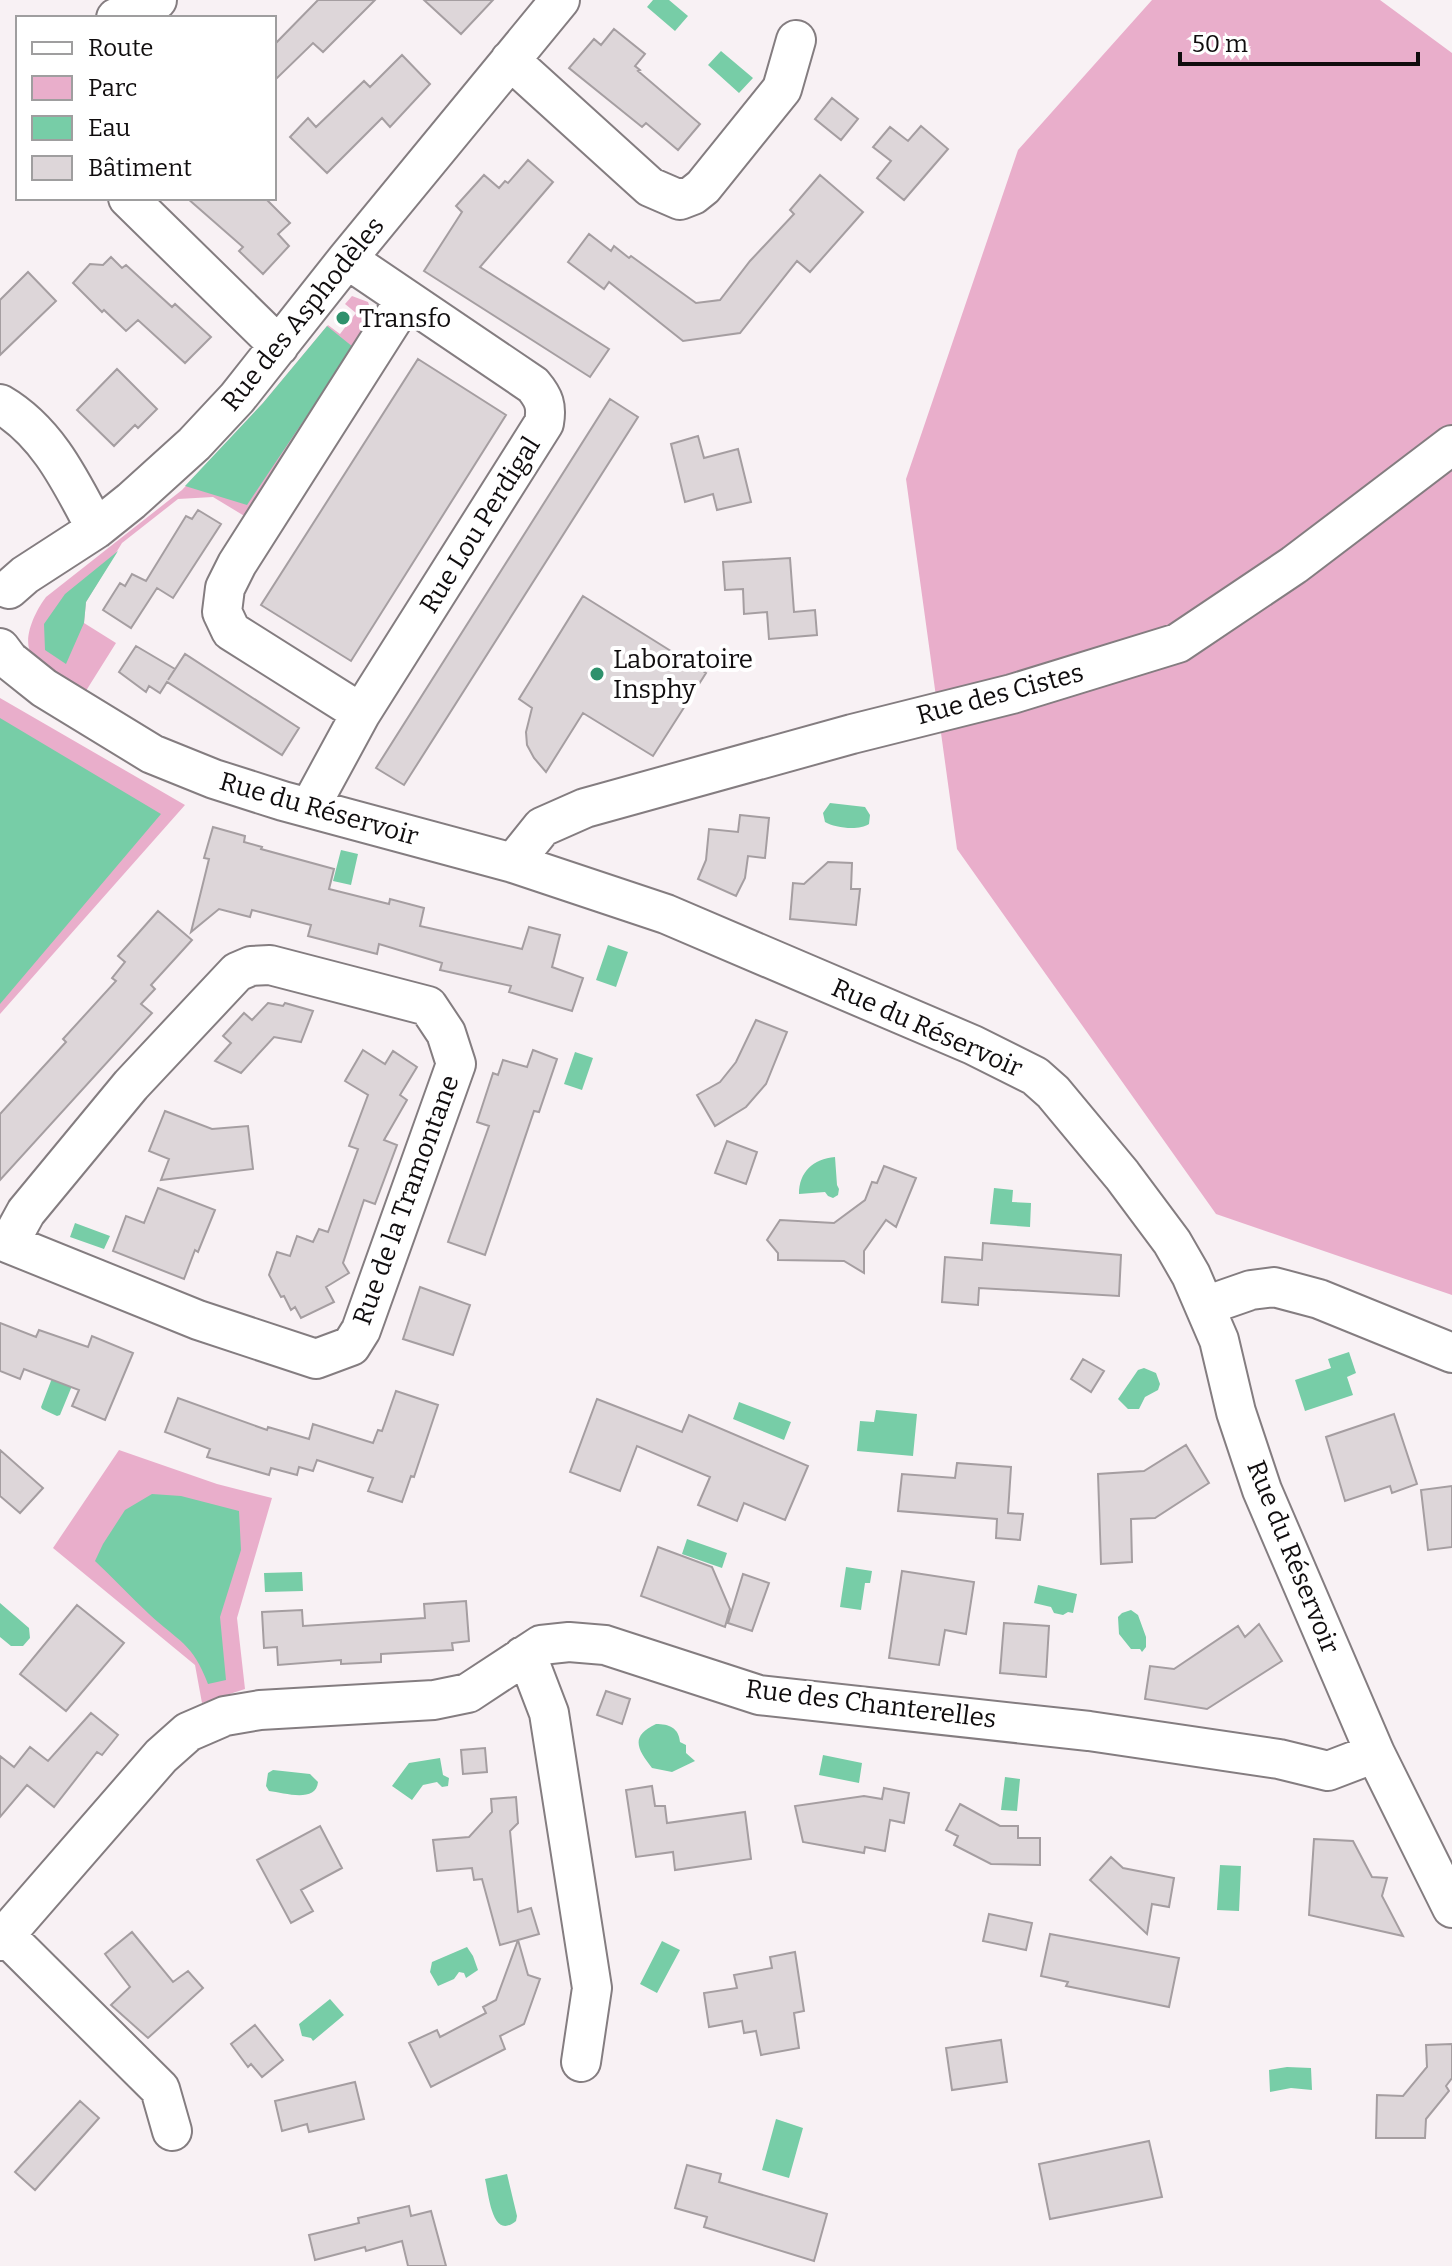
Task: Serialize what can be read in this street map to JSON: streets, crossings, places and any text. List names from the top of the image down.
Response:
{
  "streets": {
    "street": [
      "Rue des Asphodèles",
      "Rue Lou Perdigal",
      "Rue des Cistes",
      "Rue du Réservoir",
      "Rue de la Tramontane",
      "Rue des Chanterelles"
    ]
  },
  "crossings": [
    ["Rue des Asphodèles", "Rue Lou Perdigal"],
    ["Rue Lou Perdigal", "Rue du Réservoir"],
    ["Rue des Cistes", "Rue du Réservoir"],
    ["Rue du Réservoir", "Rue des Chanterelles"]
  ],
  "places": ["Transfo", "Laboratoire Insphy"],
  "legend": [
    "Route",
    "Parc",
    "Eau",
    "Bâtiment"
  ],
  "scale_bar": "50 m"
}
